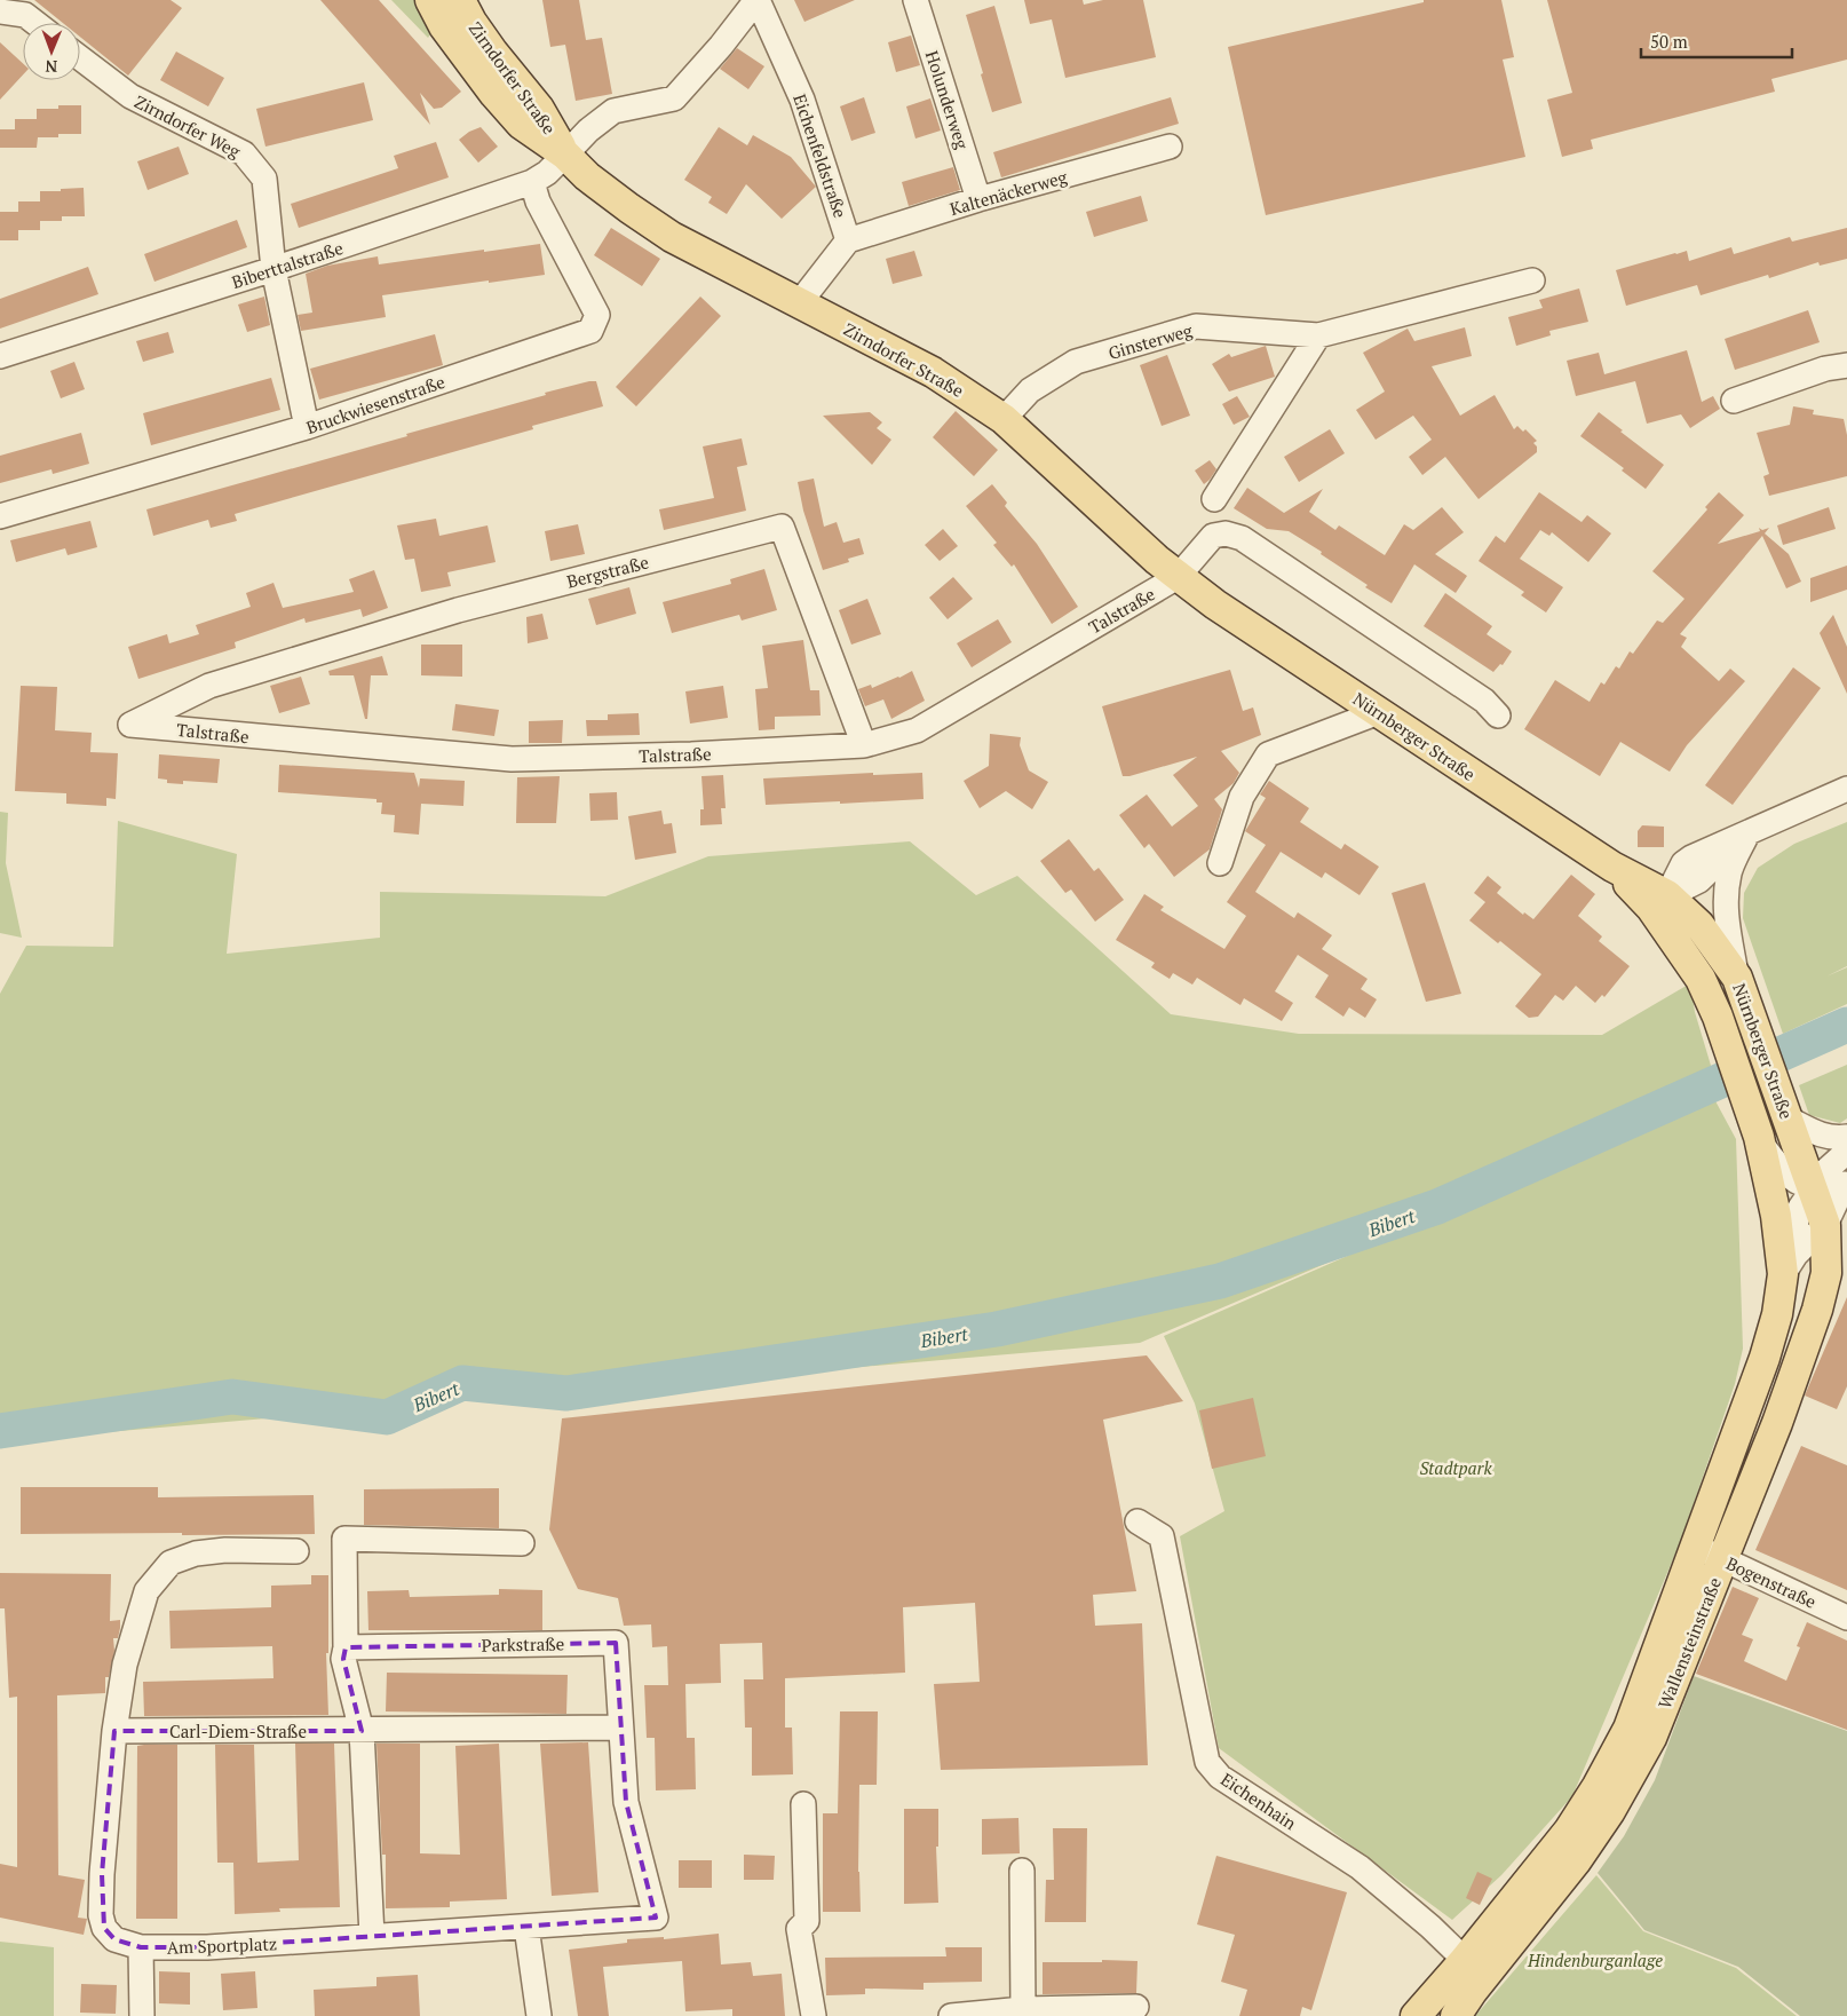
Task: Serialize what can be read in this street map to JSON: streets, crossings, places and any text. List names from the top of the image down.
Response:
{
  "streets": {
    "main road": ["Zirndorfer Straße", "Nürnberger Straße", "Wallensteinstraße"],
    "street": [
      "Holunderweg",
      "Zirndorfer Weg",
      "Eichenfeldstraße",
      "Kaltenäckerweg",
      "Biberttalstraße",
      "Ginsterweg",
      "Bruckwiesenstraße",
      "Bergstraße",
      "Talstraße",
      "Bogenstraße",
      "Parkstraße",
      "Carl-Diem-Straße",
      "Eichenhain",
      "Am Sportplatz"
    ]
  },
  "crossings": [
    ["Zirndorfer Straße", "Eichenfeldstraße"],
    ["Zirndorfer Straße", "Biberttalstraße"],
    ["Zirndorfer Straße", "Ginsterweg"],
    ["Zirndorfer Straße", "Talstraße"],
    ["Zirndorfer Straße", "Nürnberger Straße"],
    ["Holunderweg", "Kaltenäckerweg"],
    ["Zirndorfer Weg", "Biberttalstraße"],
    ["Zirndorfer Weg", "Bruckwiesenstraße"],
    ["Eichenfeldstraße", "Kaltenäckerweg"],
    ["Eichenfeldstraße", "Biberttalstraße"],
    ["Biberttalstraße", "Bruckwiesenstraße"],
    ["Bergstraße", "Talstraße"],
    ["Nürnberger Straße", "Wallensteinstraße"],
    ["Bogenstraße", "Wallensteinstraße"],
    ["Wallensteinstraße", "Eichenhain"],
    ["Parkstraße", "Am Sportplatz"]
  ],
  "water": ["Bibert"],
  "parks": ["Stadtpark", "Hindenburganlage"],
  "scale_bar": "50 m",
  "north": "bottom"
}
